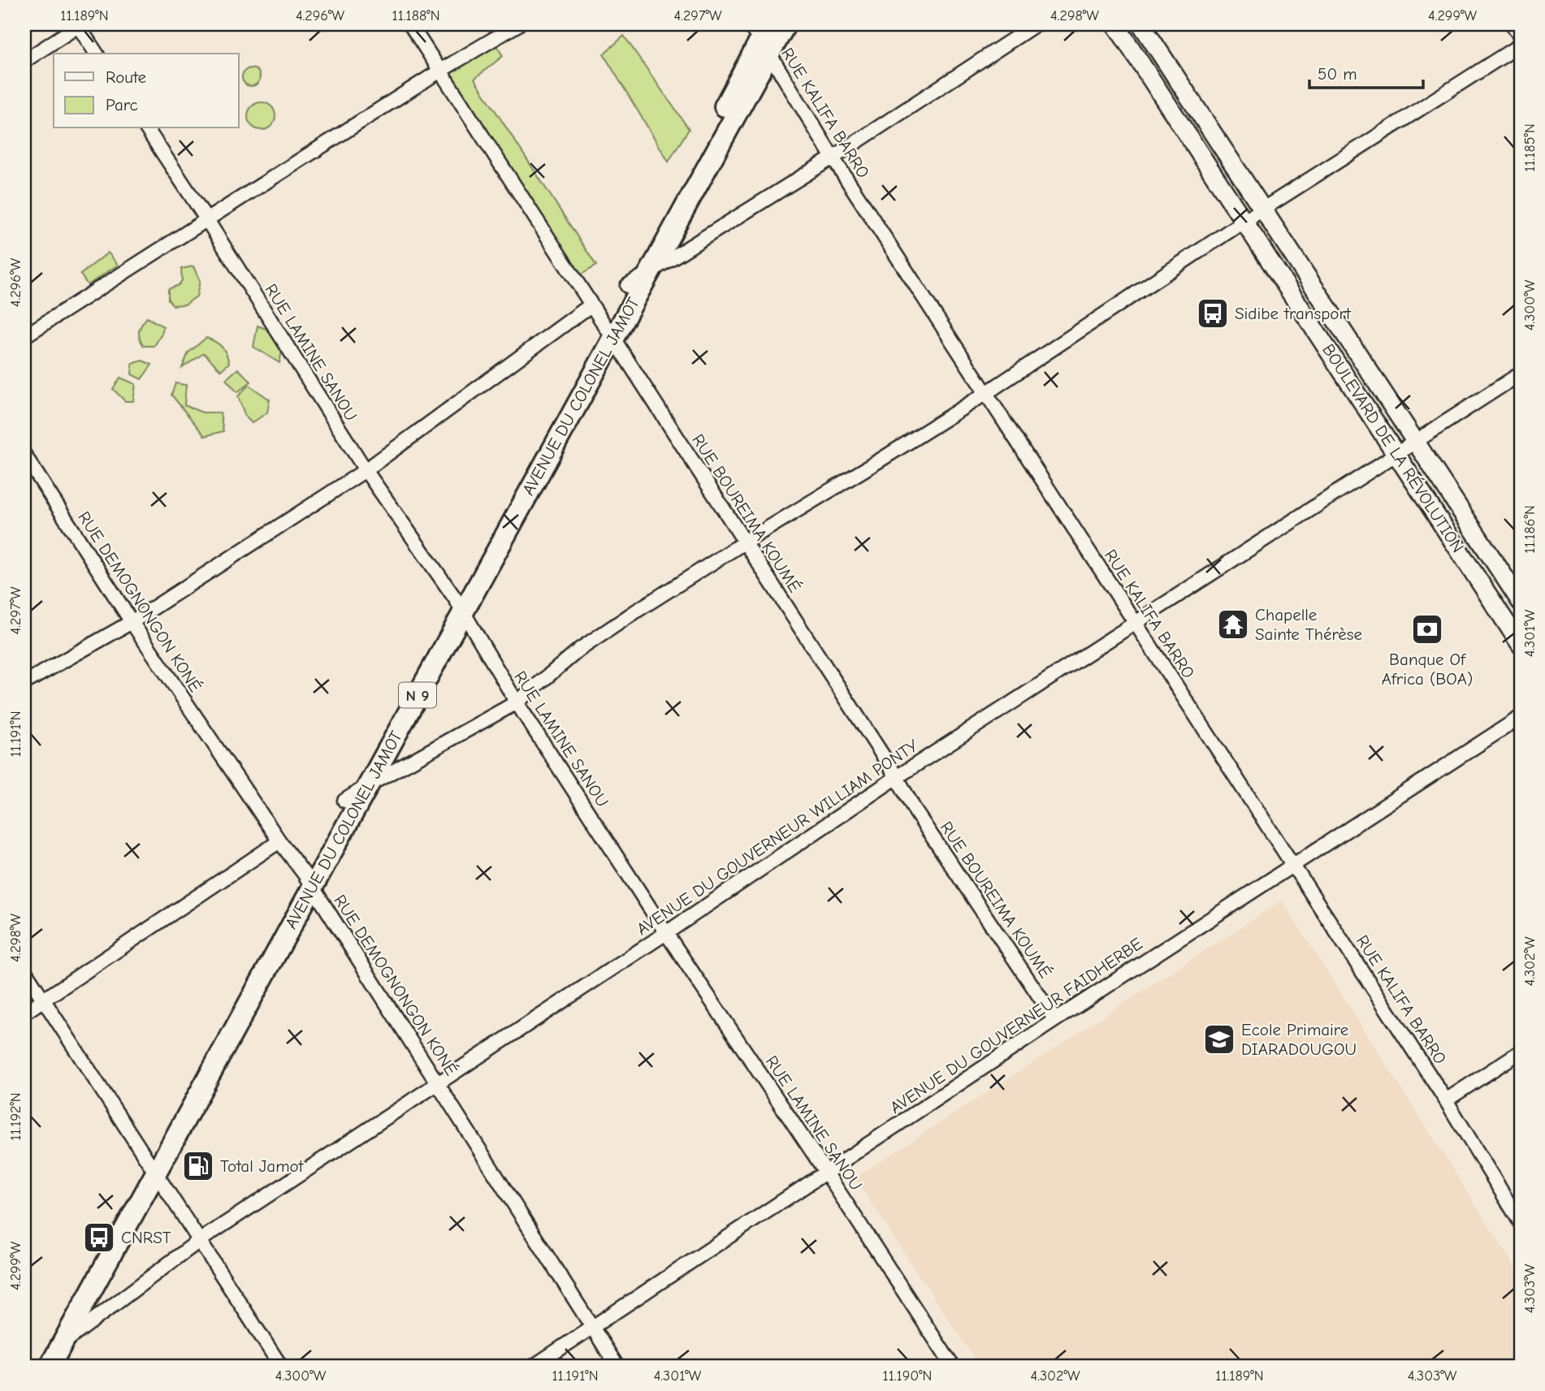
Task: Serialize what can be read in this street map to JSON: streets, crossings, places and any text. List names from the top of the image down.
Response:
{
  "streets": {
    "main road": ["AVENUE DU COLONEL JAMOT", "BOULEVARD DE LA RÉVOLUTION", "N 9"],
    "street": [
      "RUE KALIFA BARRO",
      "RUE LAMINE SANOU",
      "RUE BOUREIMA KOUMÉ",
      "RUE DEMOGNONGON KONÉ",
      "AVENUE DU GOUVERNEUR WILLIAM PONTY",
      "AVENUE DU GOUVERNEUR FAIDHERBE"
    ]
  },
  "crossings": [
    ["RUE KALIFA BARRO", "AVENUE DU COLONEL JAMOT"],
    ["RUE KALIFA BARRO", "AVENUE DU GOUVERNEUR WILLIAM PONTY"],
    ["RUE KALIFA BARRO", "AVENUE DU GOUVERNEUR FAIDHERBE"],
    ["RUE LAMINE SANOU", "AVENUE DU COLONEL JAMOT"],
    ["RUE LAMINE SANOU", "AVENUE DU GOUVERNEUR WILLIAM PONTY"],
    ["RUE LAMINE SANOU", "AVENUE DU GOUVERNEUR FAIDHERBE"],
    ["AVENUE DU COLONEL JAMOT", "RUE BOUREIMA KOUMÉ"],
    ["AVENUE DU COLONEL JAMOT", "RUE DEMOGNONGON KONÉ"],
    ["AVENUE DU COLONEL JAMOT", "AVENUE DU GOUVERNEUR WILLIAM PONTY"],
    ["BOULEVARD DE LA RÉVOLUTION", "AVENUE DU GOUVERNEUR WILLIAM PONTY"],
    ["RUE BOUREIMA KOUMÉ", "AVENUE DU GOUVERNEUR WILLIAM PONTY"],
    ["RUE BOUREIMA KOUMÉ", "AVENUE DU GOUVERNEUR FAIDHERBE"],
    ["RUE DEMOGNONGON KONÉ", "AVENUE DU GOUVERNEUR WILLIAM PONTY"],
    ["RUE DEMOGNONGON KONÉ", "AVENUE DU GOUVERNEUR FAIDHERBE"]
  ],
  "places": {
    "bus stop": ["Sidibe transport", "CNRST"],
    "temple": ["Chapelle Sainte Thérèse"],
    "bank": ["Banque Of Africa (BOA)"],
    "school or university": ["Ecole Primaire DIARADOUGOU"],
    "fuel station": ["Total Jamot"]
  },
  "legend": ["Route", "Parc"],
  "scale_bar": "50 m",
  "coordinates": [
    "11.189°N",
    "4.296°W",
    "11.188°N",
    "4.297°W",
    "4.298°W",
    "4.299°W",
    "11.185°N",
    "4.300°W",
    "11.186°N",
    "4.301°W",
    "11.191°N",
    "4.302°W",
    "11.192°N",
    "4.303°W",
    "11.190°N"
  ]
}
